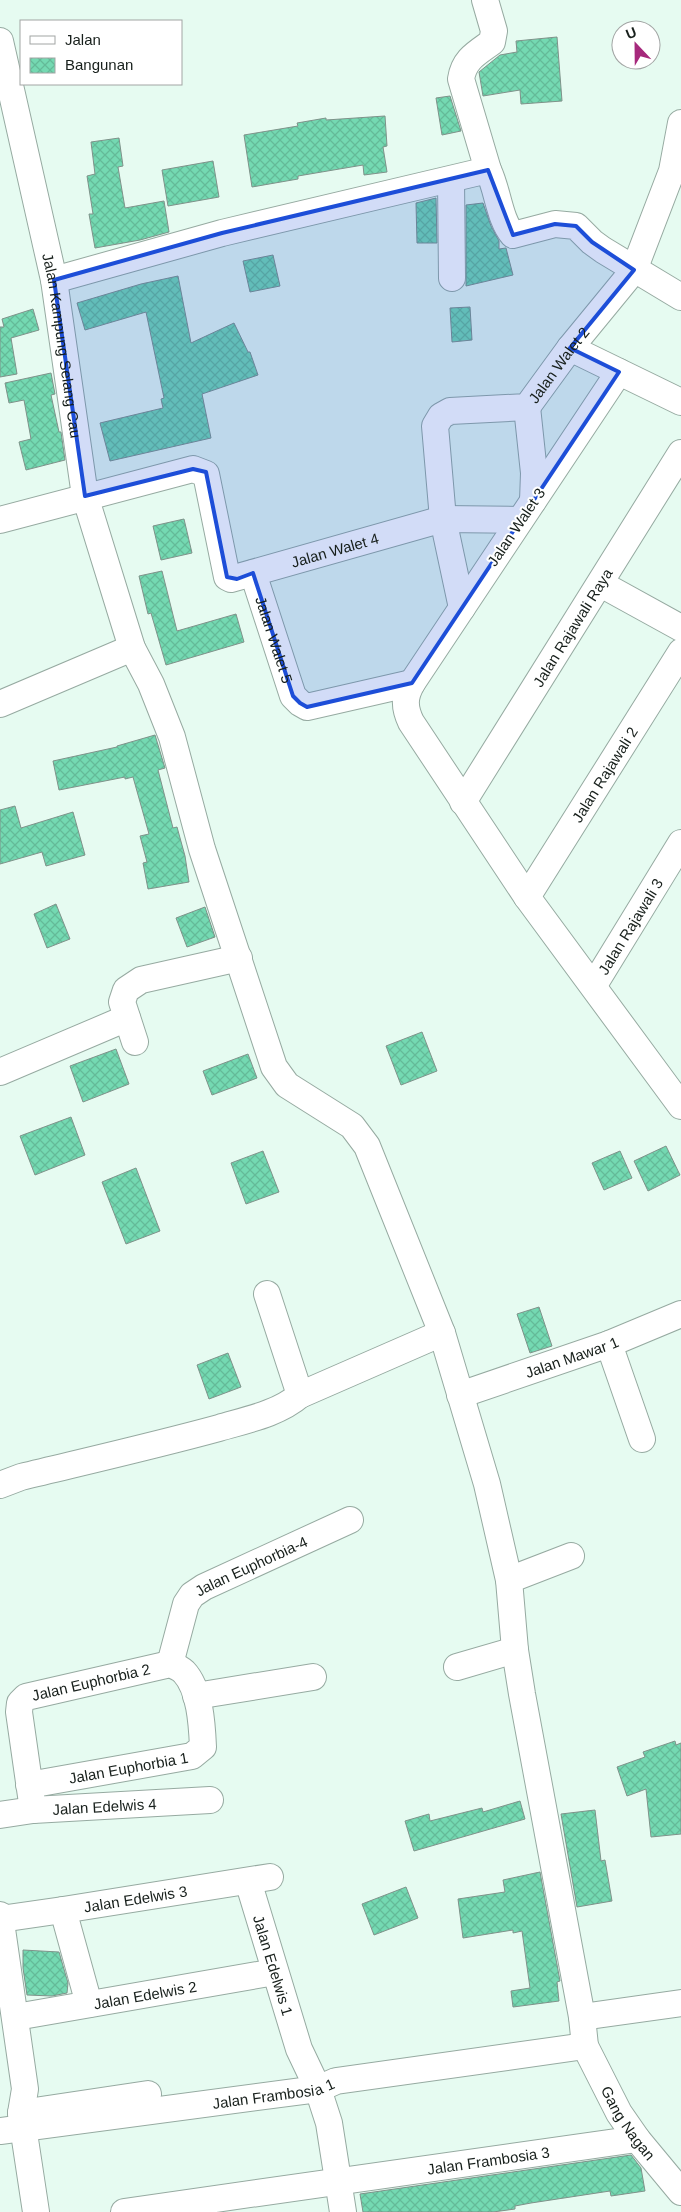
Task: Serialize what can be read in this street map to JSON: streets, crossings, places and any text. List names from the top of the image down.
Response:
{
  "streets": {
    "street": [
      "Jalan Kampung Selang Cau",
      "Jalan Walet 2",
      "Jalan Walet 3",
      "Jalan Walet 4",
      "Jalan Rajawali Raya",
      "Jalan Walet 5",
      "Jalan Rajawali 2",
      "Jalan Rajawali 3",
      "Jalan Mawar 1",
      "Jalan Euphorbia-4",
      "Jalan Euphorbia 2",
      "Jalan Euphorbia 1",
      "Jalan Edelwis 4",
      "Jalan Edelwis 3",
      "Jalan Edelwis 1",
      "Jalan Edelwis 2",
      "Jalan Frambosia 1",
      "Gang Nagan",
      "Jalan Frambosia 3"
    ]
  },
  "crossings": [
    ["Jalan Kampung Selang Cau", "Jalan Walet 4"],
    ["Jalan Kampung Selang Cau", "Jalan Mawar 1"],
    ["Jalan Kampung Selang Cau", "Jalan Frambosia 1"],
    ["Jalan Kampung Selang Cau", "Gang Nagan"],
    ["Jalan Walet 2", "Jalan Walet 3"],
    ["Jalan Walet 2", "Jalan Walet 4"],
    ["Jalan Walet 3", "Jalan Walet 4"],
    ["Jalan Walet 3", "Jalan Rajawali Raya"],
    ["Jalan Walet 3", "Jalan Walet 5"],
    ["Jalan Walet 3", "Jalan Rajawali 2"],
    ["Jalan Walet 3", "Jalan Rajawali 3"],
    ["Jalan Walet 4", "Jalan Walet 5"],
    ["Jalan Euphorbia-4", "Jalan Euphorbia 2"],
    ["Jalan Euphorbia 2", "Jalan Euphorbia 1"],
    ["Jalan Euphorbia 2", "Jalan Edelwis 4"],
    ["Jalan Euphorbia 1", "Jalan Edelwis 4"],
    ["Jalan Edelwis 3", "Jalan Edelwis 1"],
    ["Jalan Edelwis 1", "Jalan Edelwis 2"],
    ["Jalan Edelwis 1", "Jalan Frambosia 1"],
    ["Jalan Edelwis 1", "Jalan Frambosia 3"],
    ["Jalan Frambosia 1", "Gang Nagan"],
    ["Gang Nagan", "Jalan Frambosia 3"]
  ],
  "legend": ["Jalan", "Bangunan"],
  "north": "top"
}
